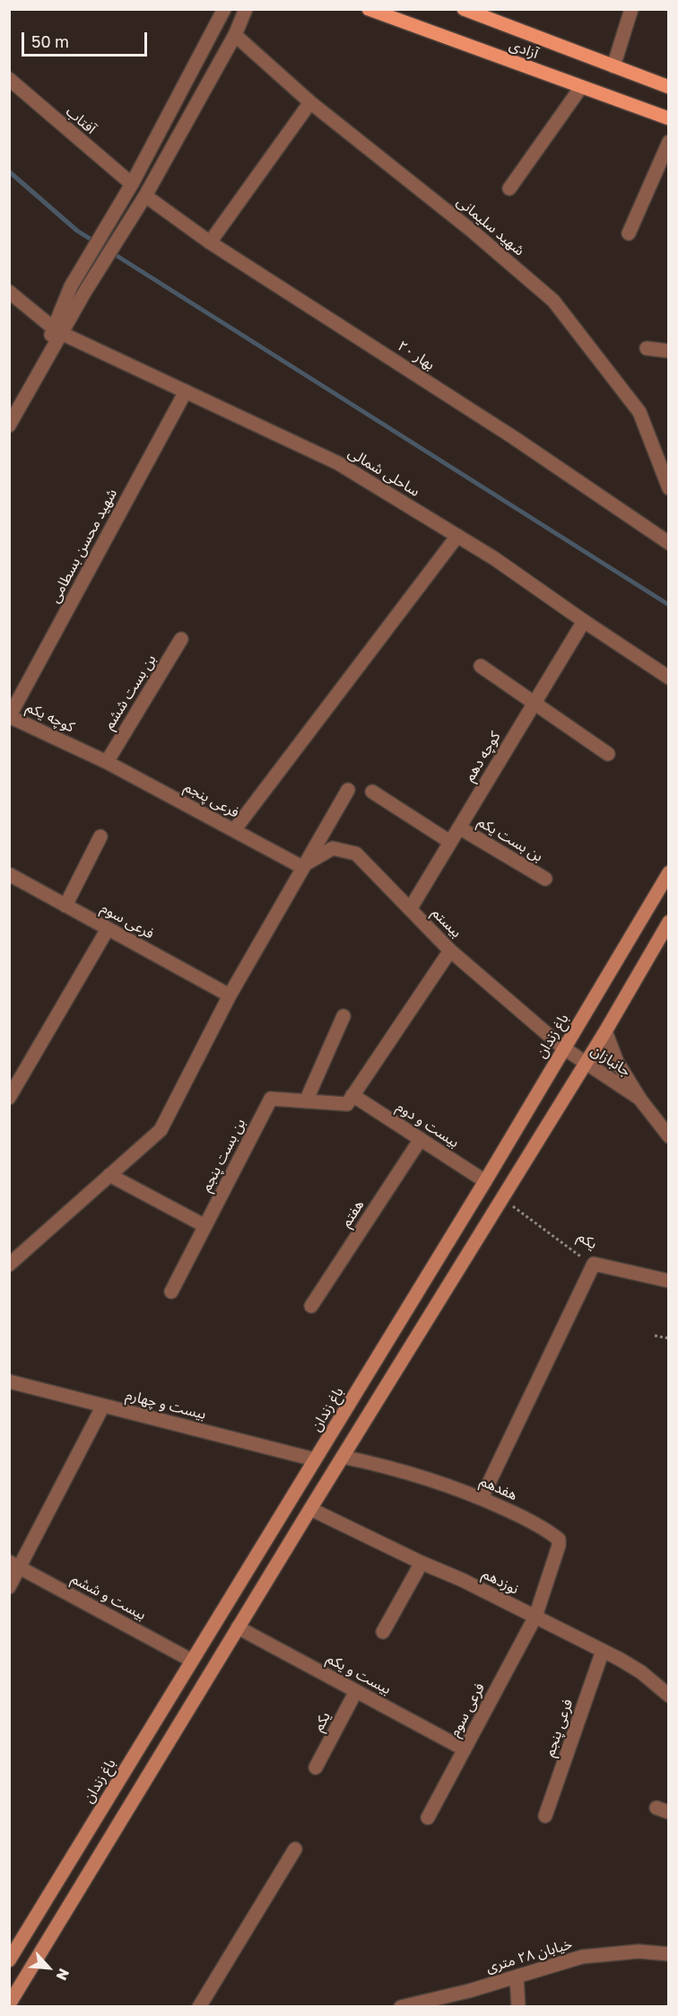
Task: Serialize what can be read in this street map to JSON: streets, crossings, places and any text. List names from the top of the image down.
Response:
{
  "streets": {
    "main road": ["آزادی", "باغ زندان"],
    "street": [
      "آفتاب",
      "شهید سلیمانی",
      "بهار ۲۰",
      "ساحلی شمالی",
      "شهید محسن بسطامی",
      "بن بست ششم",
      "کوچه یکم",
      "کوچه دهم",
      "فرعی پنجم",
      "بن بست یکم",
      "فرعی سوم",
      "بیستم",
      "جانبازان",
      "بیست و دوم",
      "بن بست پنجم",
      "هفتم",
      "یکم",
      "بیست و چهارم",
      "هفدهم",
      "نوزدهم",
      "بیست و ششم",
      "بیست و یکم",
      "خیابان ۲۸ متری"
    ]
  },
  "crossings": [
    ["آفتاب", "بهار ۲۰"],
    ["ساحلی شمالی", "شهید محسن بسطامی"],
    ["ساحلی شمالی", "کوچه دهم"],
    ["شهید محسن بسطامی", "کوچه یکم"],
    ["بن بست ششم", "کوچه یکم"],
    ["بن بست ششم", "فرعی پنجم"],
    ["کوچه یکم", "فرعی پنجم"],
    ["کوچه دهم", "بن بست یکم"],
    ["کوچه دهم", "بیستم"],
    ["فرعی پنجم", "بیستم"],
    ["فرعی پنجم", "نوزدهم"],
    ["فرعی سوم", "هفدهم"],
    ["فرعی سوم", "نوزدهم"],
    ["فرعی سوم", "بیست و یکم"],
    ["بیستم", "باغ زندان"],
    ["بیستم", "جانبازان"],
    ["باغ زندان", "جانبازان"],
    ["باغ زندان", "بیست و دوم"],
    ["باغ زندان", "بیست و چهارم"],
    ["باغ زندان", "بیست و ششم"],
    ["بیست و دوم", "هفتم"],
    ["یکم", "بیست و یکم"],
    ["هفدهم", "نوزدهم"]
  ],
  "scale_bar": "50 m",
  "north": "bottom right"
}
